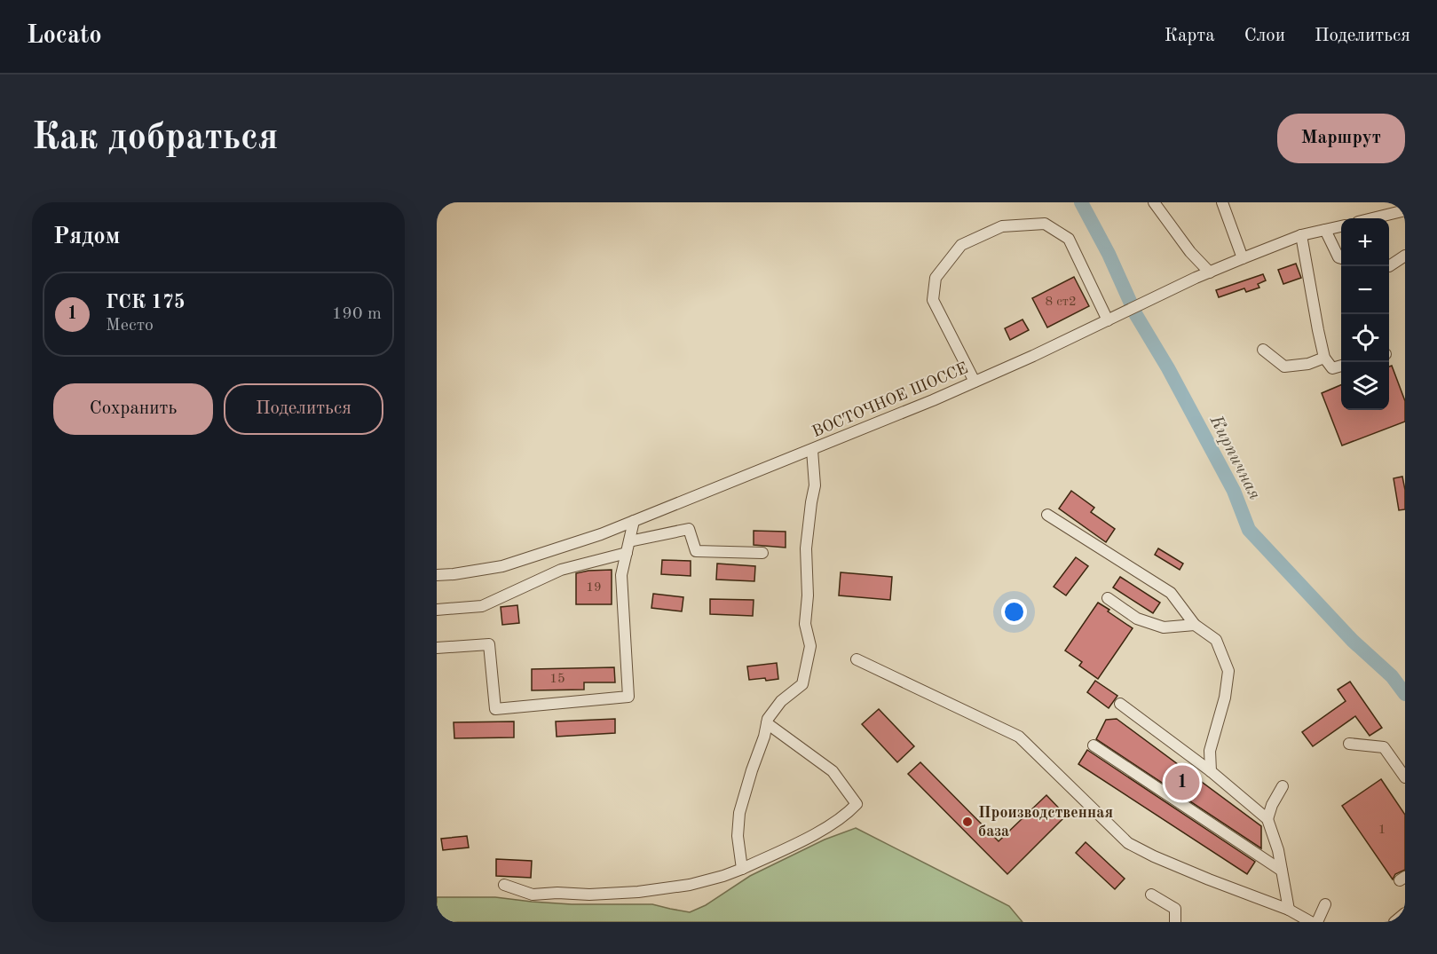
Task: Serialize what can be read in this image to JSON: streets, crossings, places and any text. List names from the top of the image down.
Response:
{
  "streets": {
    "street": ["ВОСТОЧНОЕ ШОССЕ"]
  },
  "water": ["Кирпичная"],
  "places": ["Производственная база"],
  "house_numbers": [
    "8 ст2",
    "19",
    "15",
    "1"
  ],
  "page": {
    "header": "Locato",
    "nav": ["Карта", "Слои", "Поделиться"],
    "buttons": [
      "Маршрут",
      ["Сохранить", "Поделиться"]
    ],
    "title": "Как добраться",
    "heading": "Рядом",
    "map_buttons": ["+", "−"],
    "list": [
      {
        "mark": "1",
        "name": "ГСК 175",
        "note": "Место",
        "value": "190 m"
      }
    ],
    "pins": "1"
  }
}
